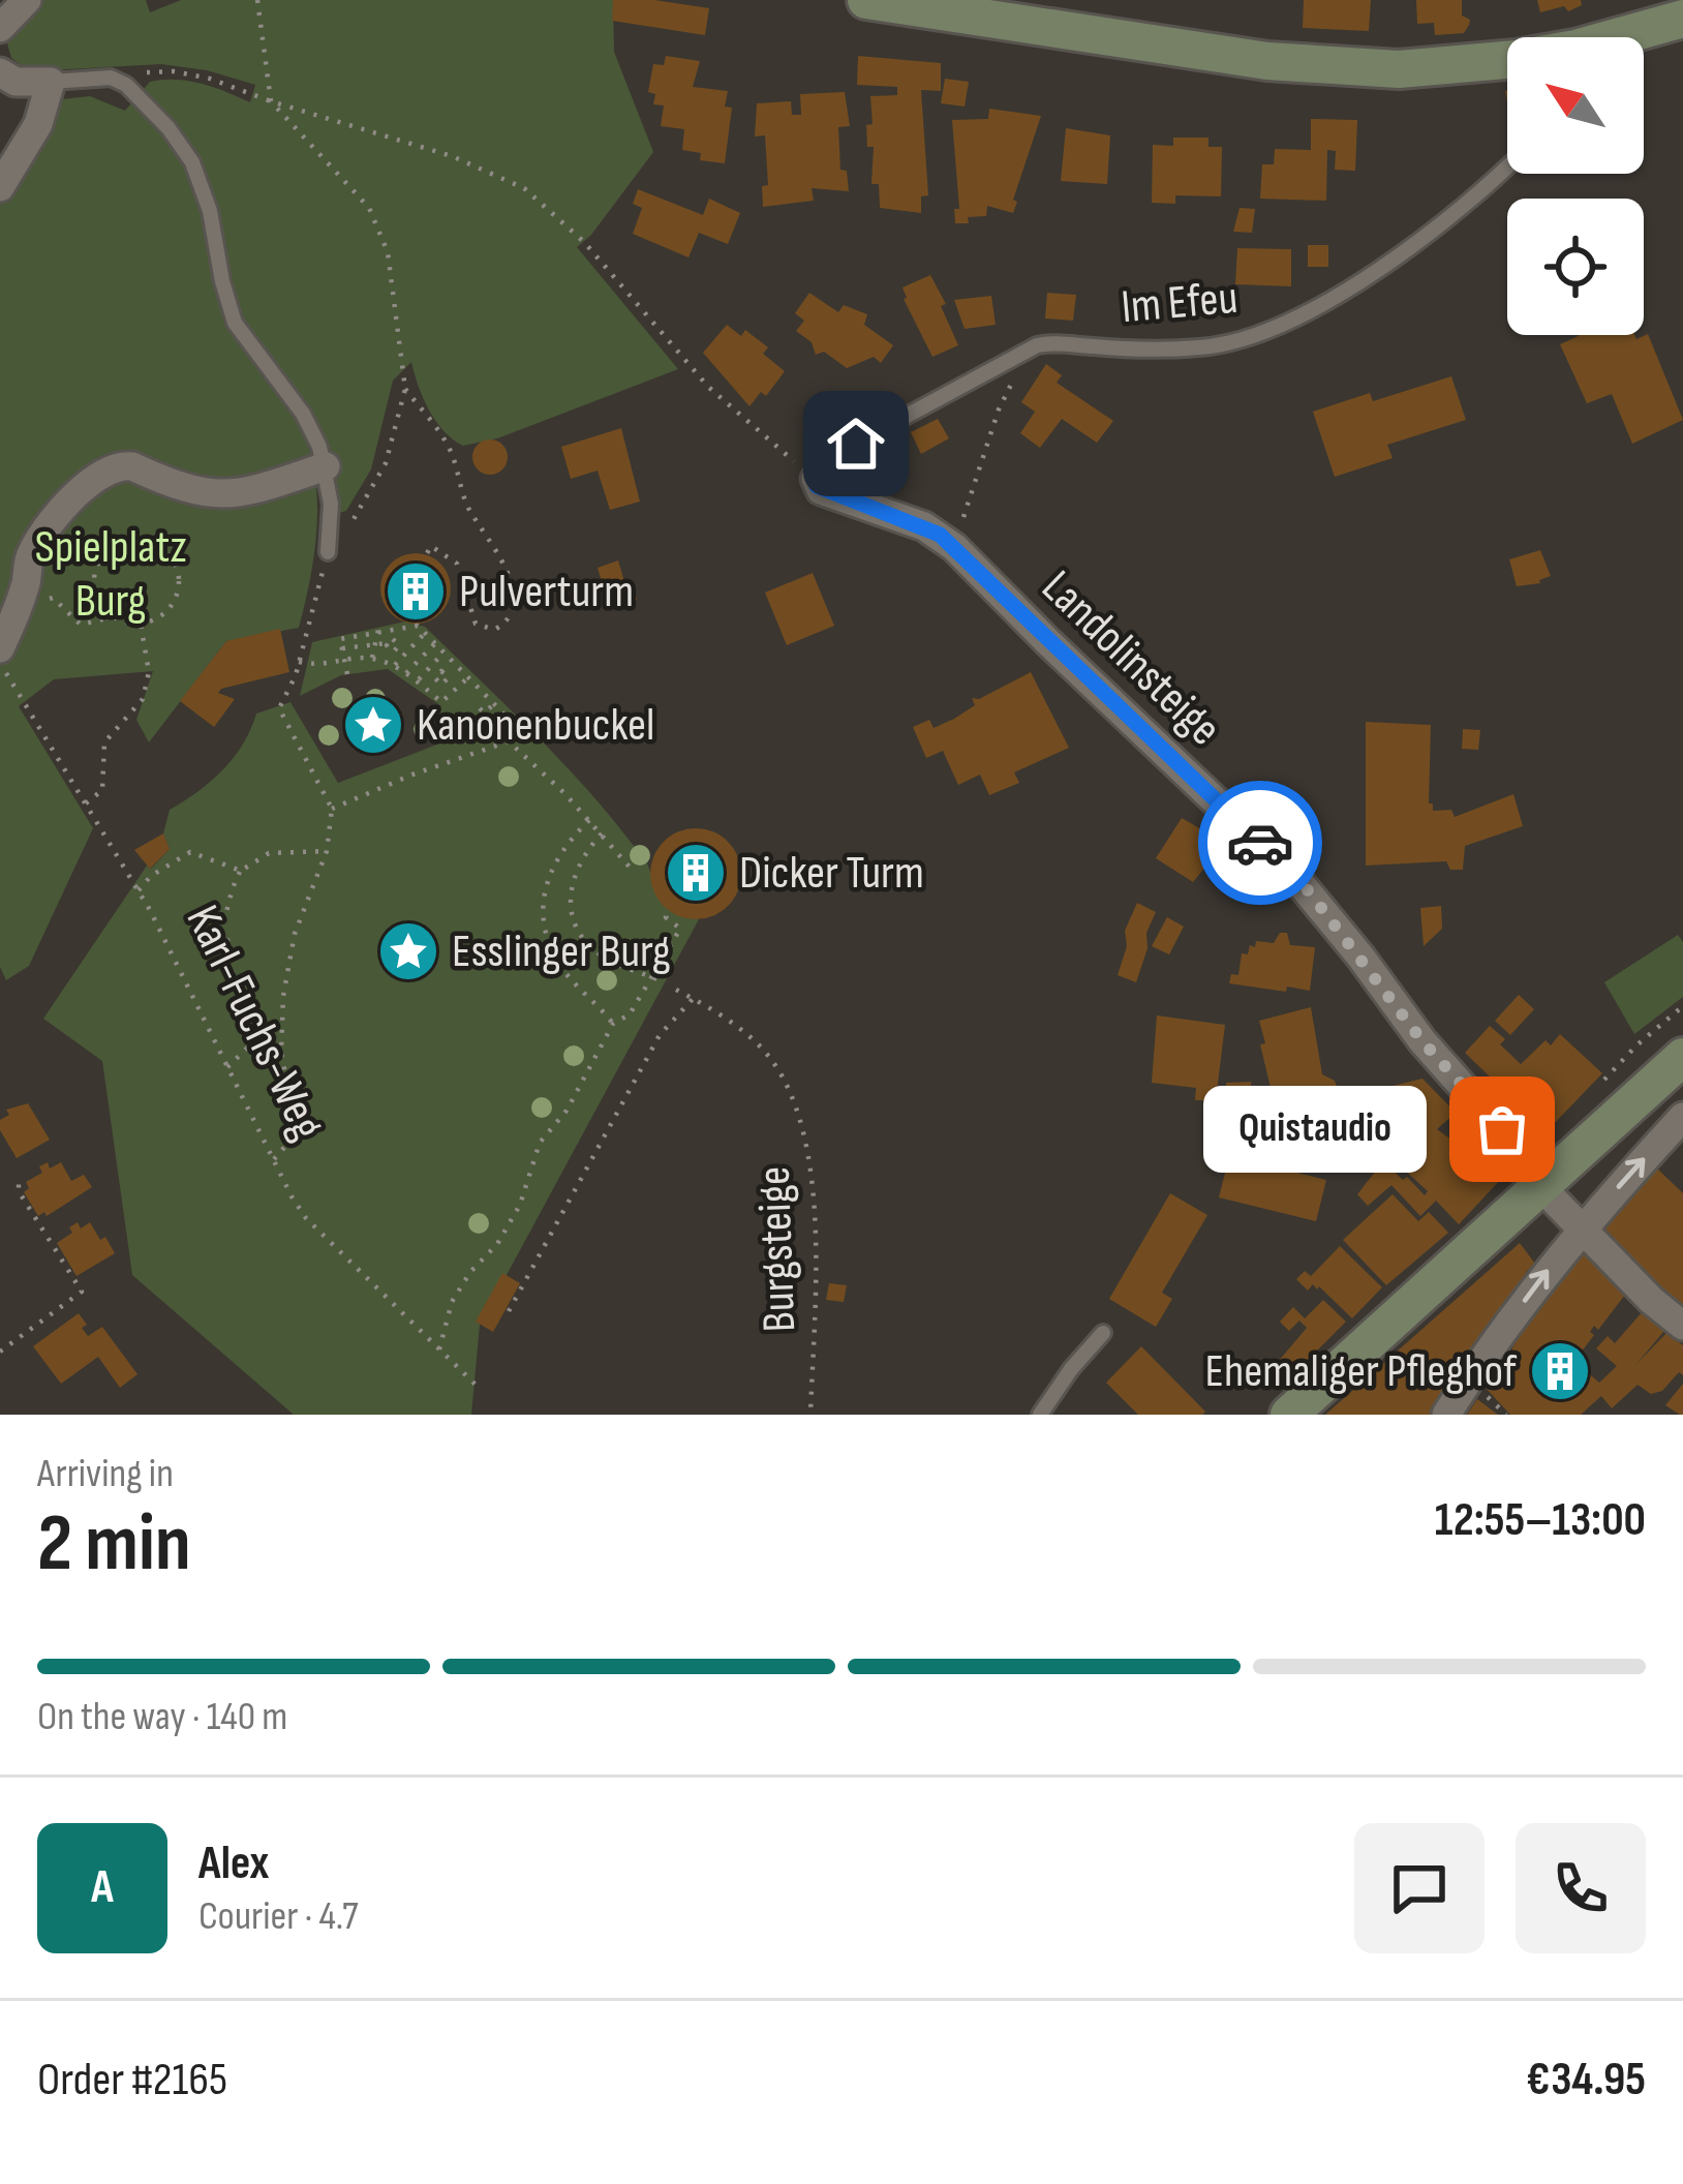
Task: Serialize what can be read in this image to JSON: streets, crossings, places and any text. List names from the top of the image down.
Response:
{
  "streets": {
    "street": ["Landolinsteige"],
    "lane": ["Im Efeu"],
    "path": ["Karl-Fuchs-Weg", "Burgsteige"]
  },
  "crossings": [
    ["Im Efeu", "Landolinsteige"]
  ],
  "parks": ["Spielplatz Burg"],
  "places": {
    "building": ["Pulverturm", "Dicker Turm", "Ehemaliger Pfleghof"],
    "place": ["Kanonenbuckel", "Esslinger Burg"],
    "other": ["Quistaudio"]
  },
  "north": "top left",
  "page": {
    "bubble": "Quistaudio",
    "heading": ["2 min", "Arriving in", "12:55–13:00"],
    "panel": [
      "Alex",
      "Courier · 4.7",
      "Order #2165",
      "€34.95"
    ],
    "bar": "On the way · 140 m",
    "round": "A"
  }
}
